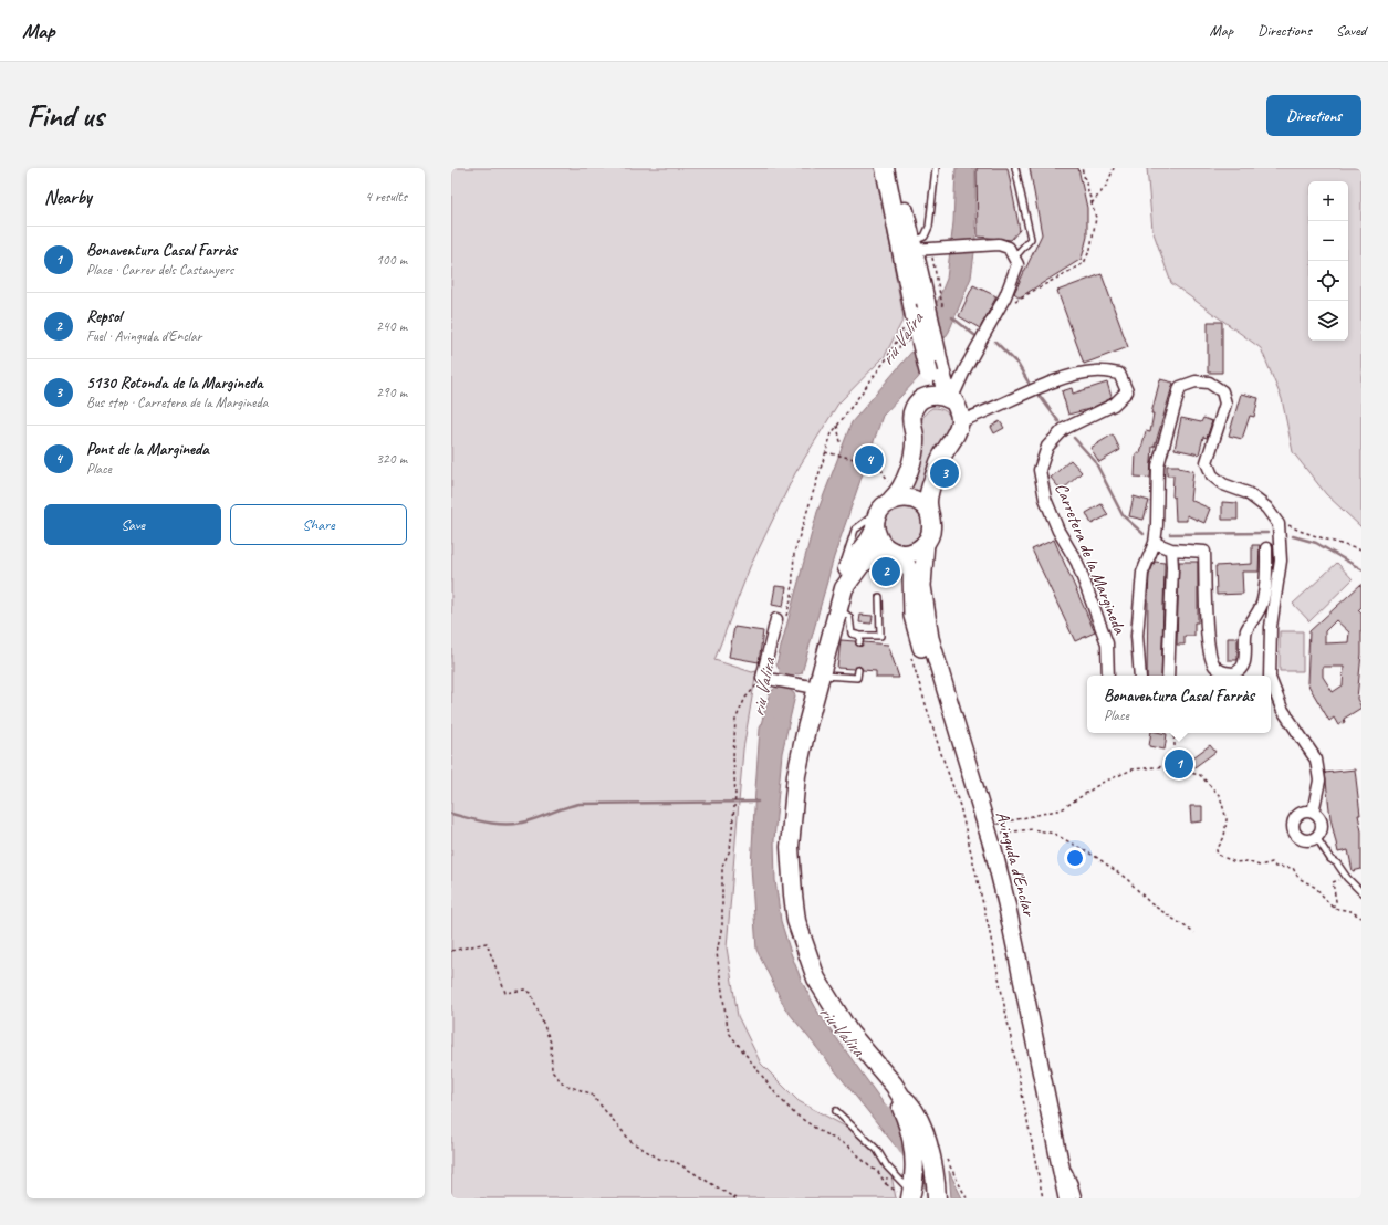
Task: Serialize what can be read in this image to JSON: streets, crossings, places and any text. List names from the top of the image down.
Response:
{
  "streets": {
    "main road": ["Avinguda d'Enclar"],
    "street": ["Carretera de la Margineda"]
  },
  "water": ["riu Valira"],
  "page": {
    "header": "Map",
    "nav": ["Map", "Directions", "Saved"],
    "buttons": [
      "Directions",
      ["Save", "Share"]
    ],
    "title": "Find us",
    "heading": ["Nearby", "4 results"],
    "map_buttons": ["+", "−"],
    "list": [
      {
        "mark": "1",
        "name": "Bonaventura Casal Farràs",
        "note": "Place · Carrer dels Castanyers",
        "value": "100 m"
      },
      {
        "mark": "2",
        "name": "Repsol",
        "note": "Fuel · Avinguda d'Enclar",
        "value": "240 m"
      },
      {
        "mark": "3",
        "name": "5130 Rotonda de la Margineda",
        "note": "Bus stop · Carretera de la Margineda",
        "value": "290 m"
      },
      {
        "mark": "4",
        "name": "Pont de la Margineda",
        "note": "Place",
        "value": "320 m"
      }
    ],
    "pins": [
      "4",
      "3",
      "2",
      "1"
    ],
    "popup": ["Bonaventura Casal Farràs", "Place"]
  }
}
